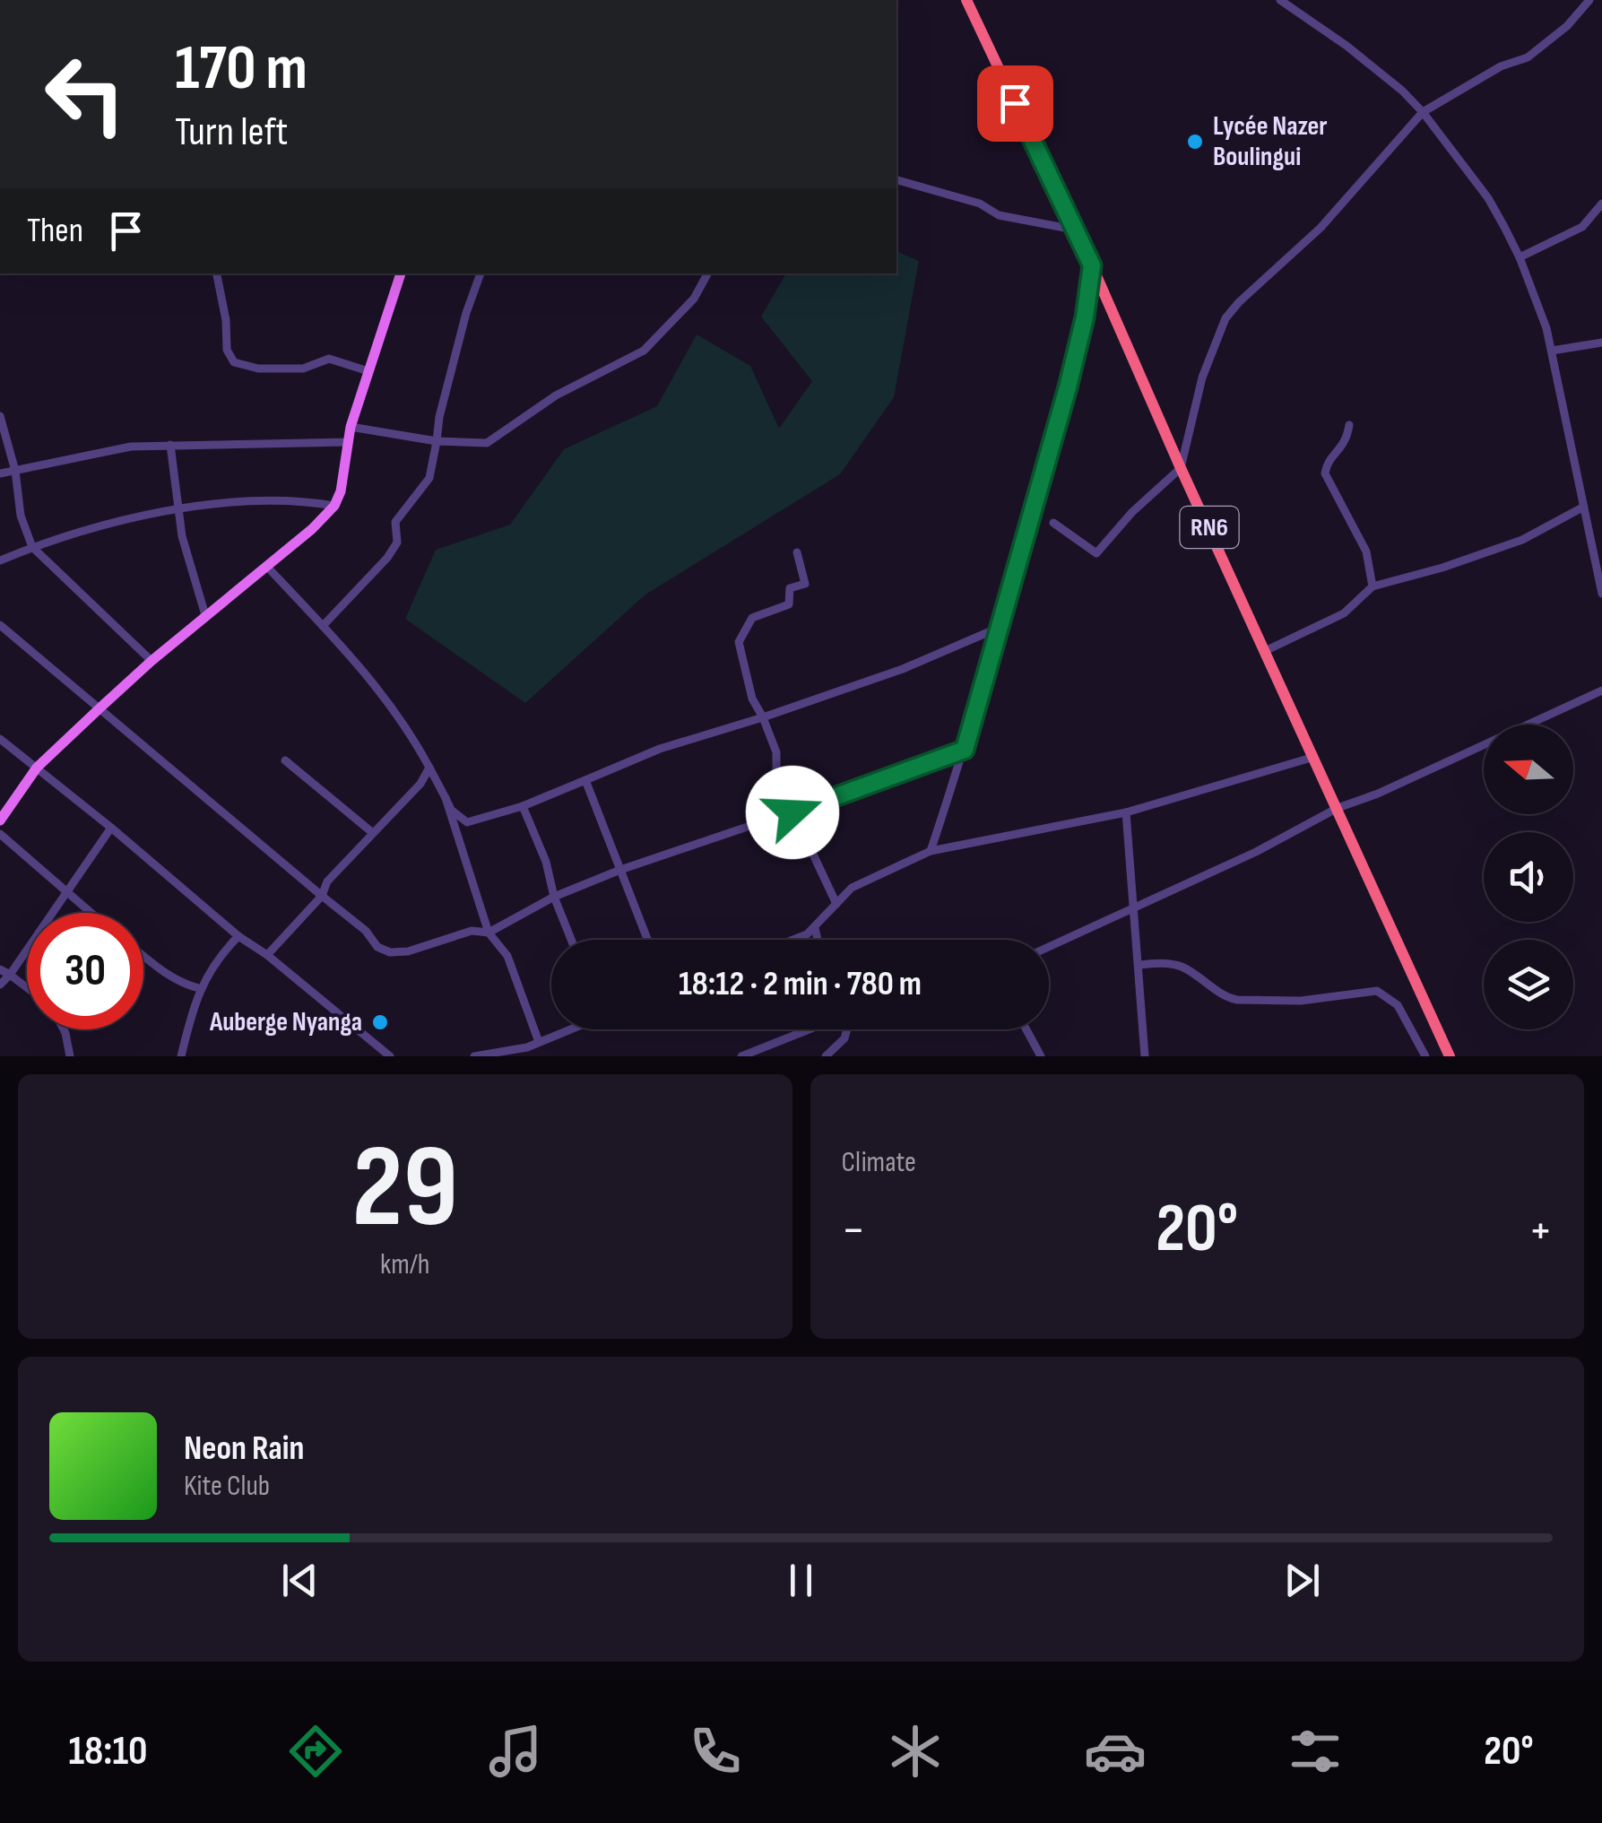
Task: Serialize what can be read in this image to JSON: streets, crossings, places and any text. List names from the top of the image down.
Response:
{
  "streets": {
    "highway": ["RN6"]
  },
  "places": ["Lycée Nazer Boulingui", "Auberge Nyanga"],
  "north": "left",
  "page": {
    "turn": ["170 m", "Turn left"],
    "then": "Then",
    "limit": "30",
    "trip": "18:12 · 2 min · 780 m",
    "tile": [
      ["29", "km/h"],
      "Climate"
    ],
    "heat": ["−", "20°", "+"],
    "song": ["Neon Rain", "Kite Club"],
    "tabs": ["18:10", "20°"]
  }
}
